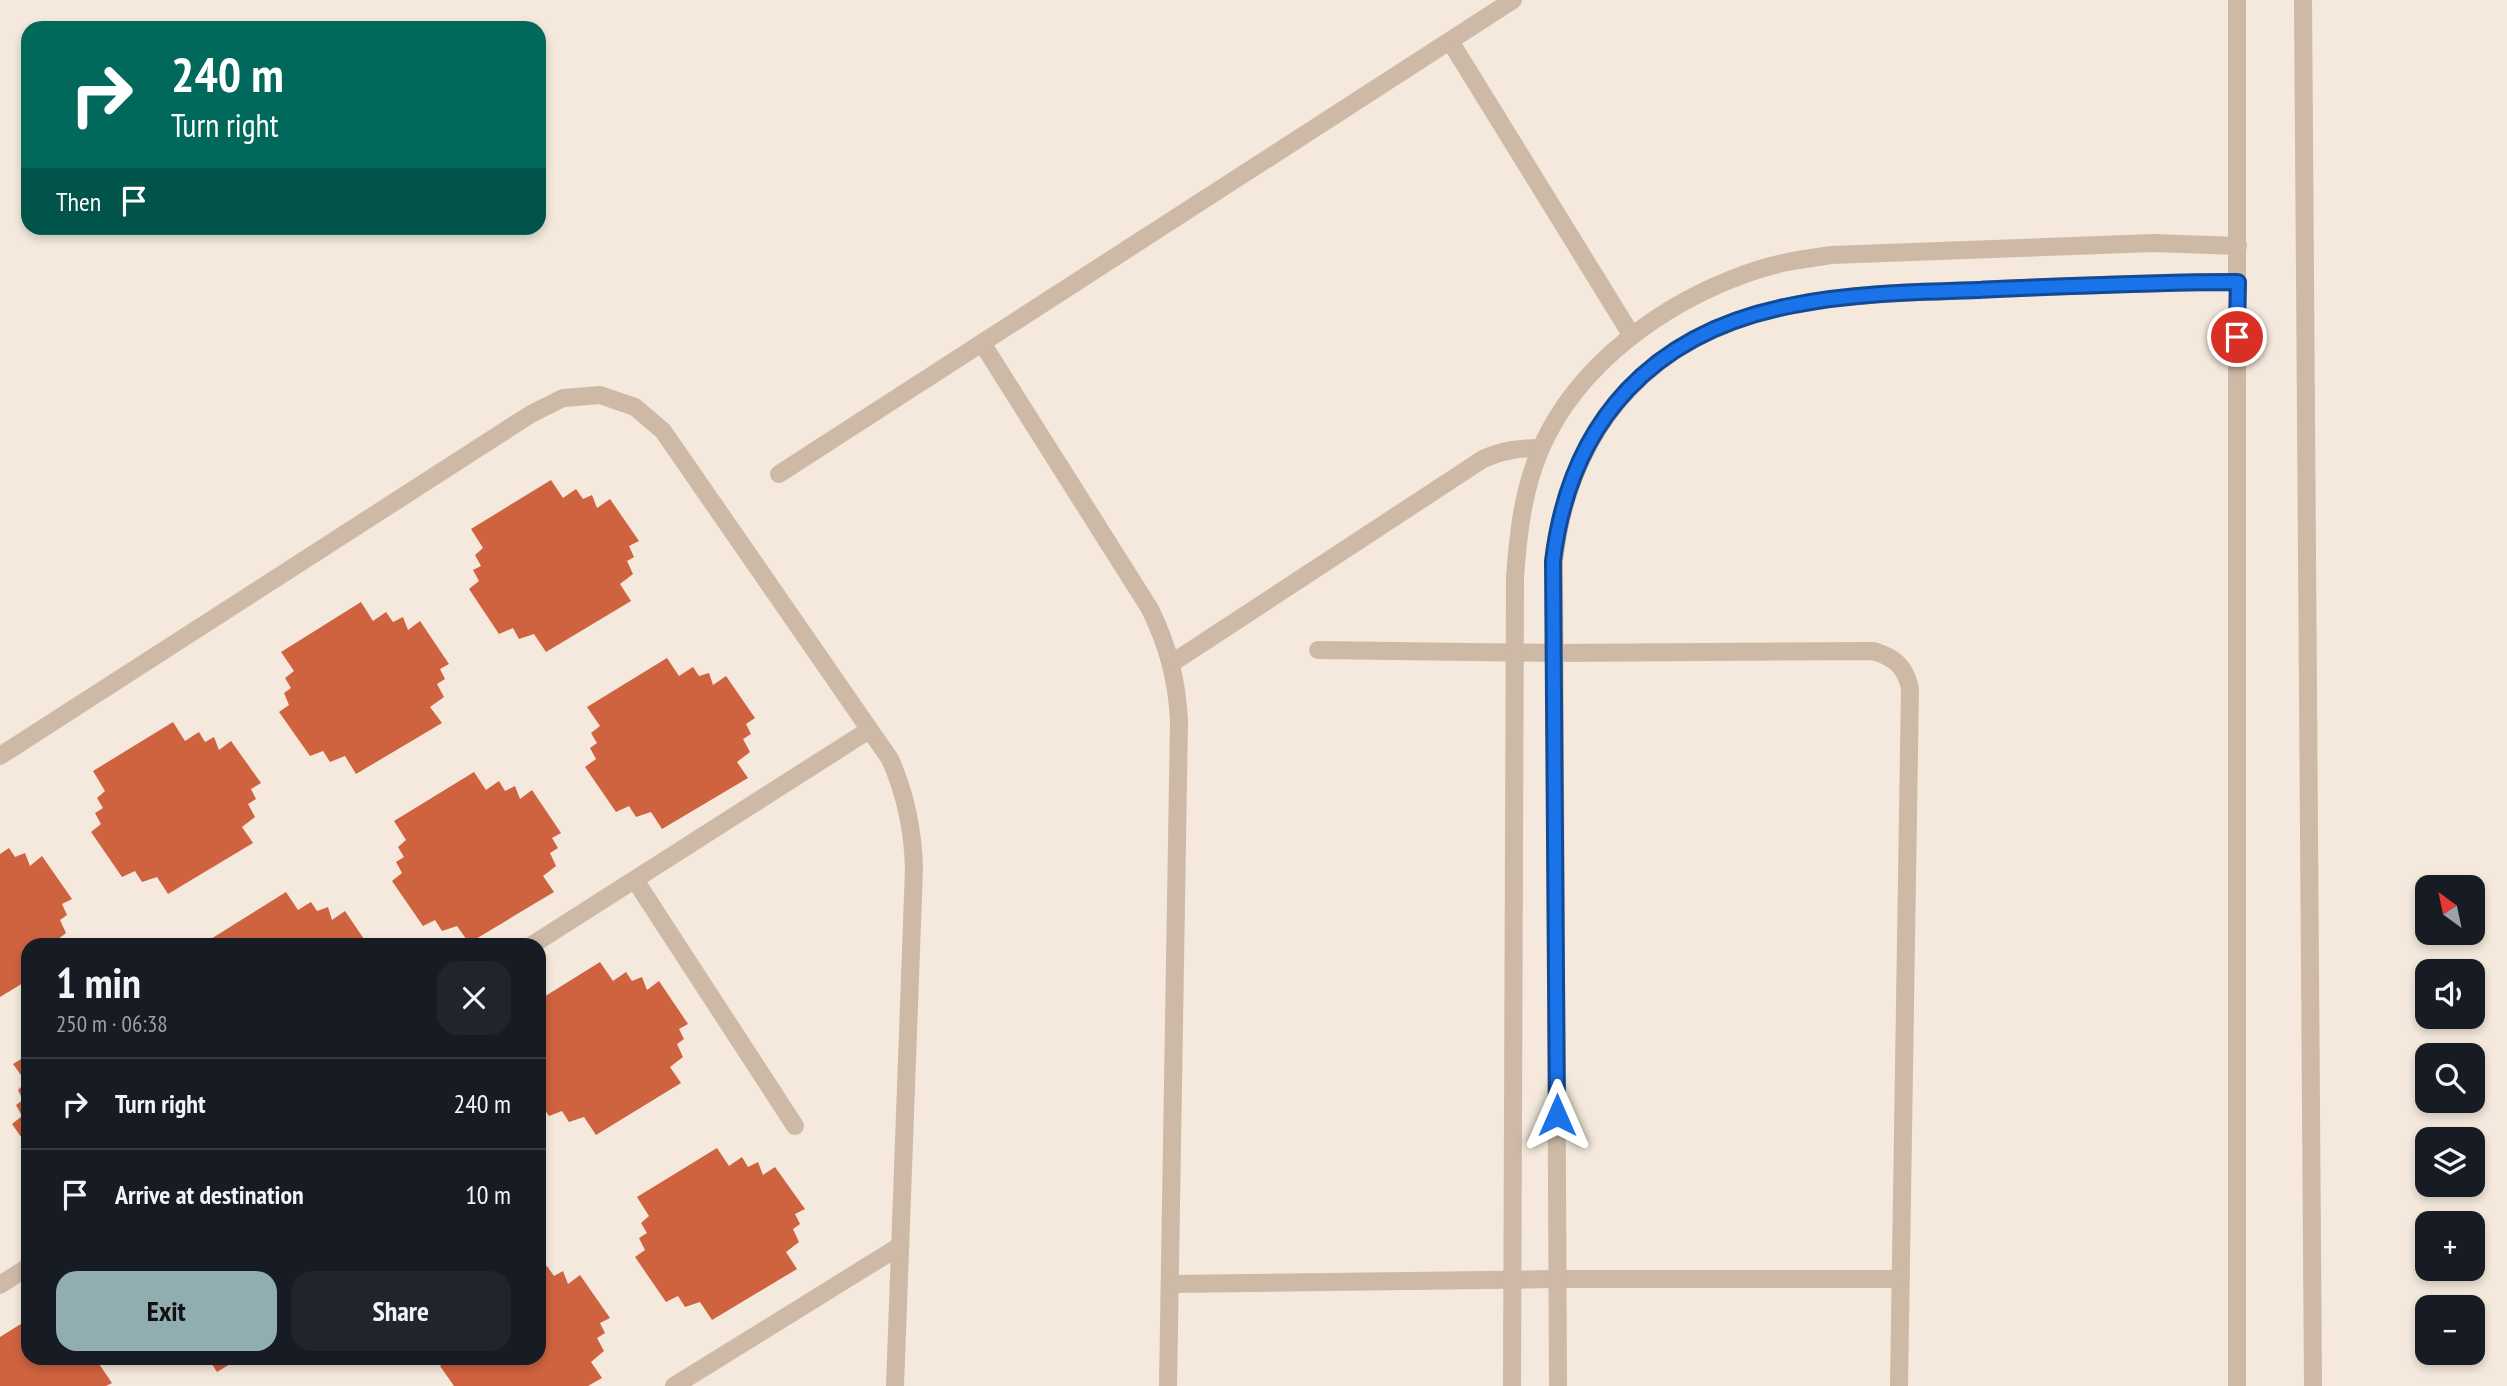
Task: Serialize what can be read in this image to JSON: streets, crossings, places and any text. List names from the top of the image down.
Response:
{
  "north": "top left",
  "page": {
    "turn": ["240 m", "Turn right"],
    "then": "Then",
    "map_buttons": ["+", "−"],
    "heading": ["1 min", "250 m · 06:38"],
    "list": [
      {
        "name": "Turn right",
        "value": "240 m"
      },
      {
        "name": "Arrive at destination",
        "value": "10 m"
      }
    ],
    "buttons": ["Exit", "Share"]
  }
}
